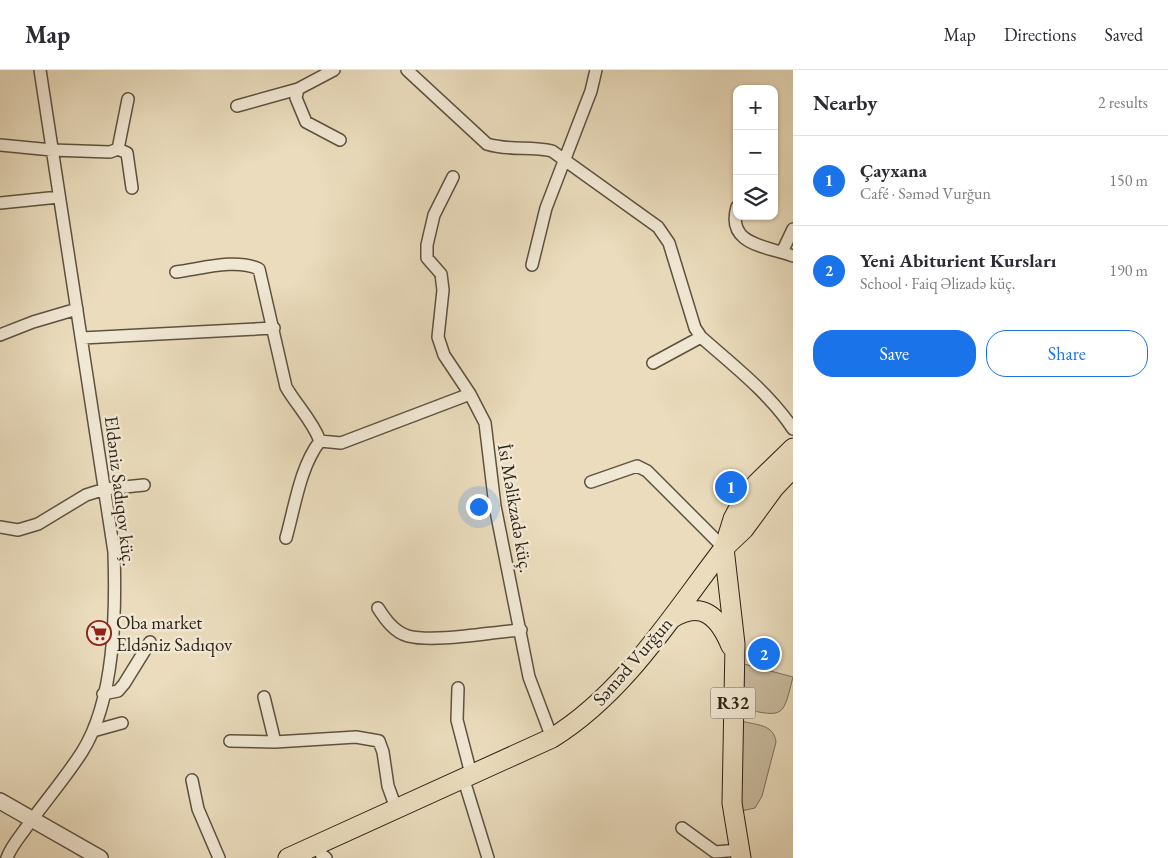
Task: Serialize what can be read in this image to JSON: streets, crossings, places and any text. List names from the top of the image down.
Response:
{
  "streets": {
    "main road": ["Səməd Vurğun", "R32"],
    "street": ["Eldəniz Sadıqov küç.", "İsi Məlikzadə küç."]
  },
  "crossings": [
    ["İsi Məlikzadə küç.", "Səməd Vurğun"],
    ["Səməd Vurğun", "R32"]
  ],
  "places": {
    "supermarket": ["Oba market Eldəniz Sadıqov"]
  },
  "page": {
    "header": "Map",
    "nav": ["Map", "Directions", "Saved"],
    "heading": ["Nearby", "2 results"],
    "map_buttons": ["+", "−"],
    "list": [
      {
        "mark": "1",
        "name": "Çayxana",
        "note": "Café · Səməd Vurğun",
        "value": "150 m"
      },
      {
        "mark": "2",
        "name": "Yeni Abiturient Kursları",
        "note": "School · Faiq Əlizadə küç.",
        "value": "190 m"
      }
    ],
    "buttons": ["Save", "Share"],
    "pins": ["1", "2"]
  }
}
